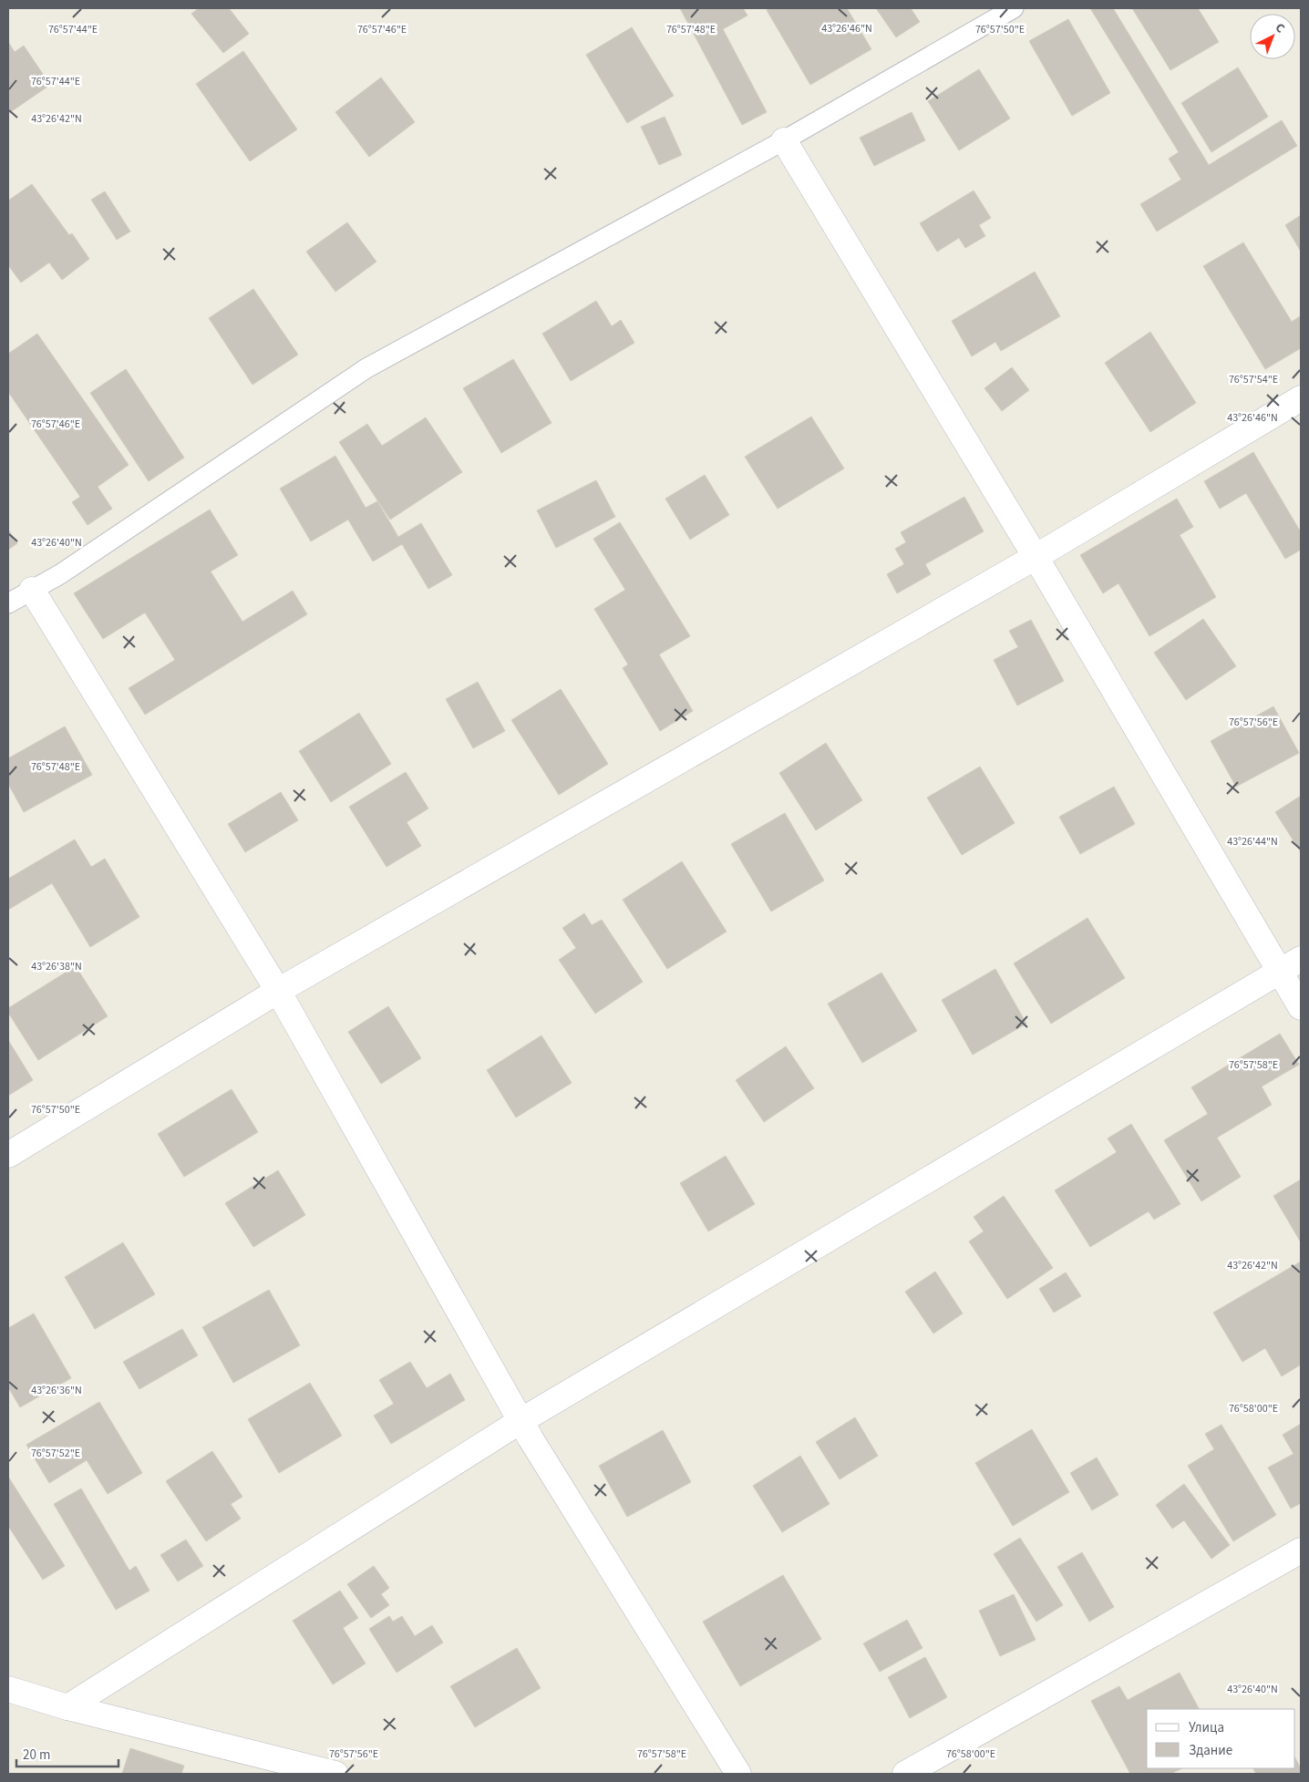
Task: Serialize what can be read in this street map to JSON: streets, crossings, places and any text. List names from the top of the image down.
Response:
{
  "legend": ["Улица", "Здание"],
  "scale_bar": "20 m",
  "north": "top right",
  "coordinates": [
    "43°26'46\"N",
    "76°57'46\"E",
    "76°57'48\"E",
    "76°57'50\"E",
    "76°57'44\"E",
    "43°26'42\"N",
    "76°57'54\"E",
    "43°26'40\"N",
    "76°57'56\"E",
    "43°26'44\"N",
    "43°26'38\"N",
    "76°57'58\"E",
    "43°26'36\"N",
    "76°58'00\"E",
    "76°57'52\"E"
  ]
}
